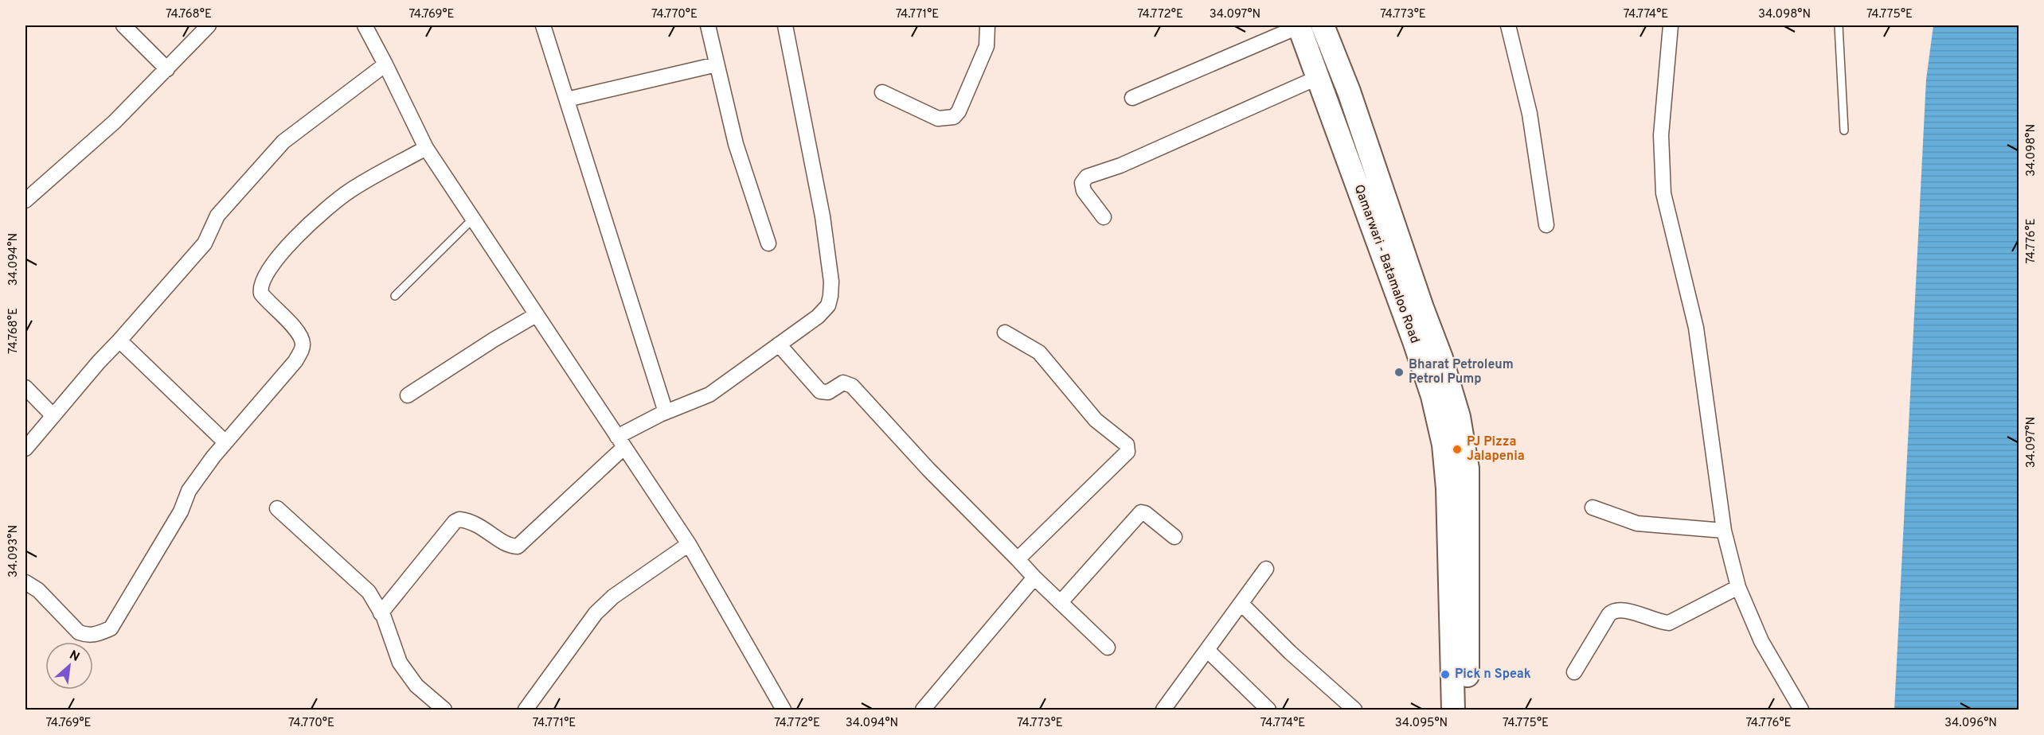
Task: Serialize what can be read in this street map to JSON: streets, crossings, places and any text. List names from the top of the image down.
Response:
{
  "streets": {
    "main road": ["Qamarwari - Batamaloo Road"]
  },
  "places": ["Bharat Petroleum Petrol Pump", "PJ Pizza Jalapenia", "Pick n Speak"],
  "north": "top right",
  "coordinates": [
    "74.768°E",
    "74.769°E",
    "74.770°E",
    "74.771°E",
    "74.772°E",
    "34.097°N",
    "74.773°E",
    "74.774°E",
    "34.098°N",
    "74.775°E",
    "74.776°E",
    "34.094°N",
    "34.093°N",
    "34.095°N",
    "34.096°N"
  ]
}
